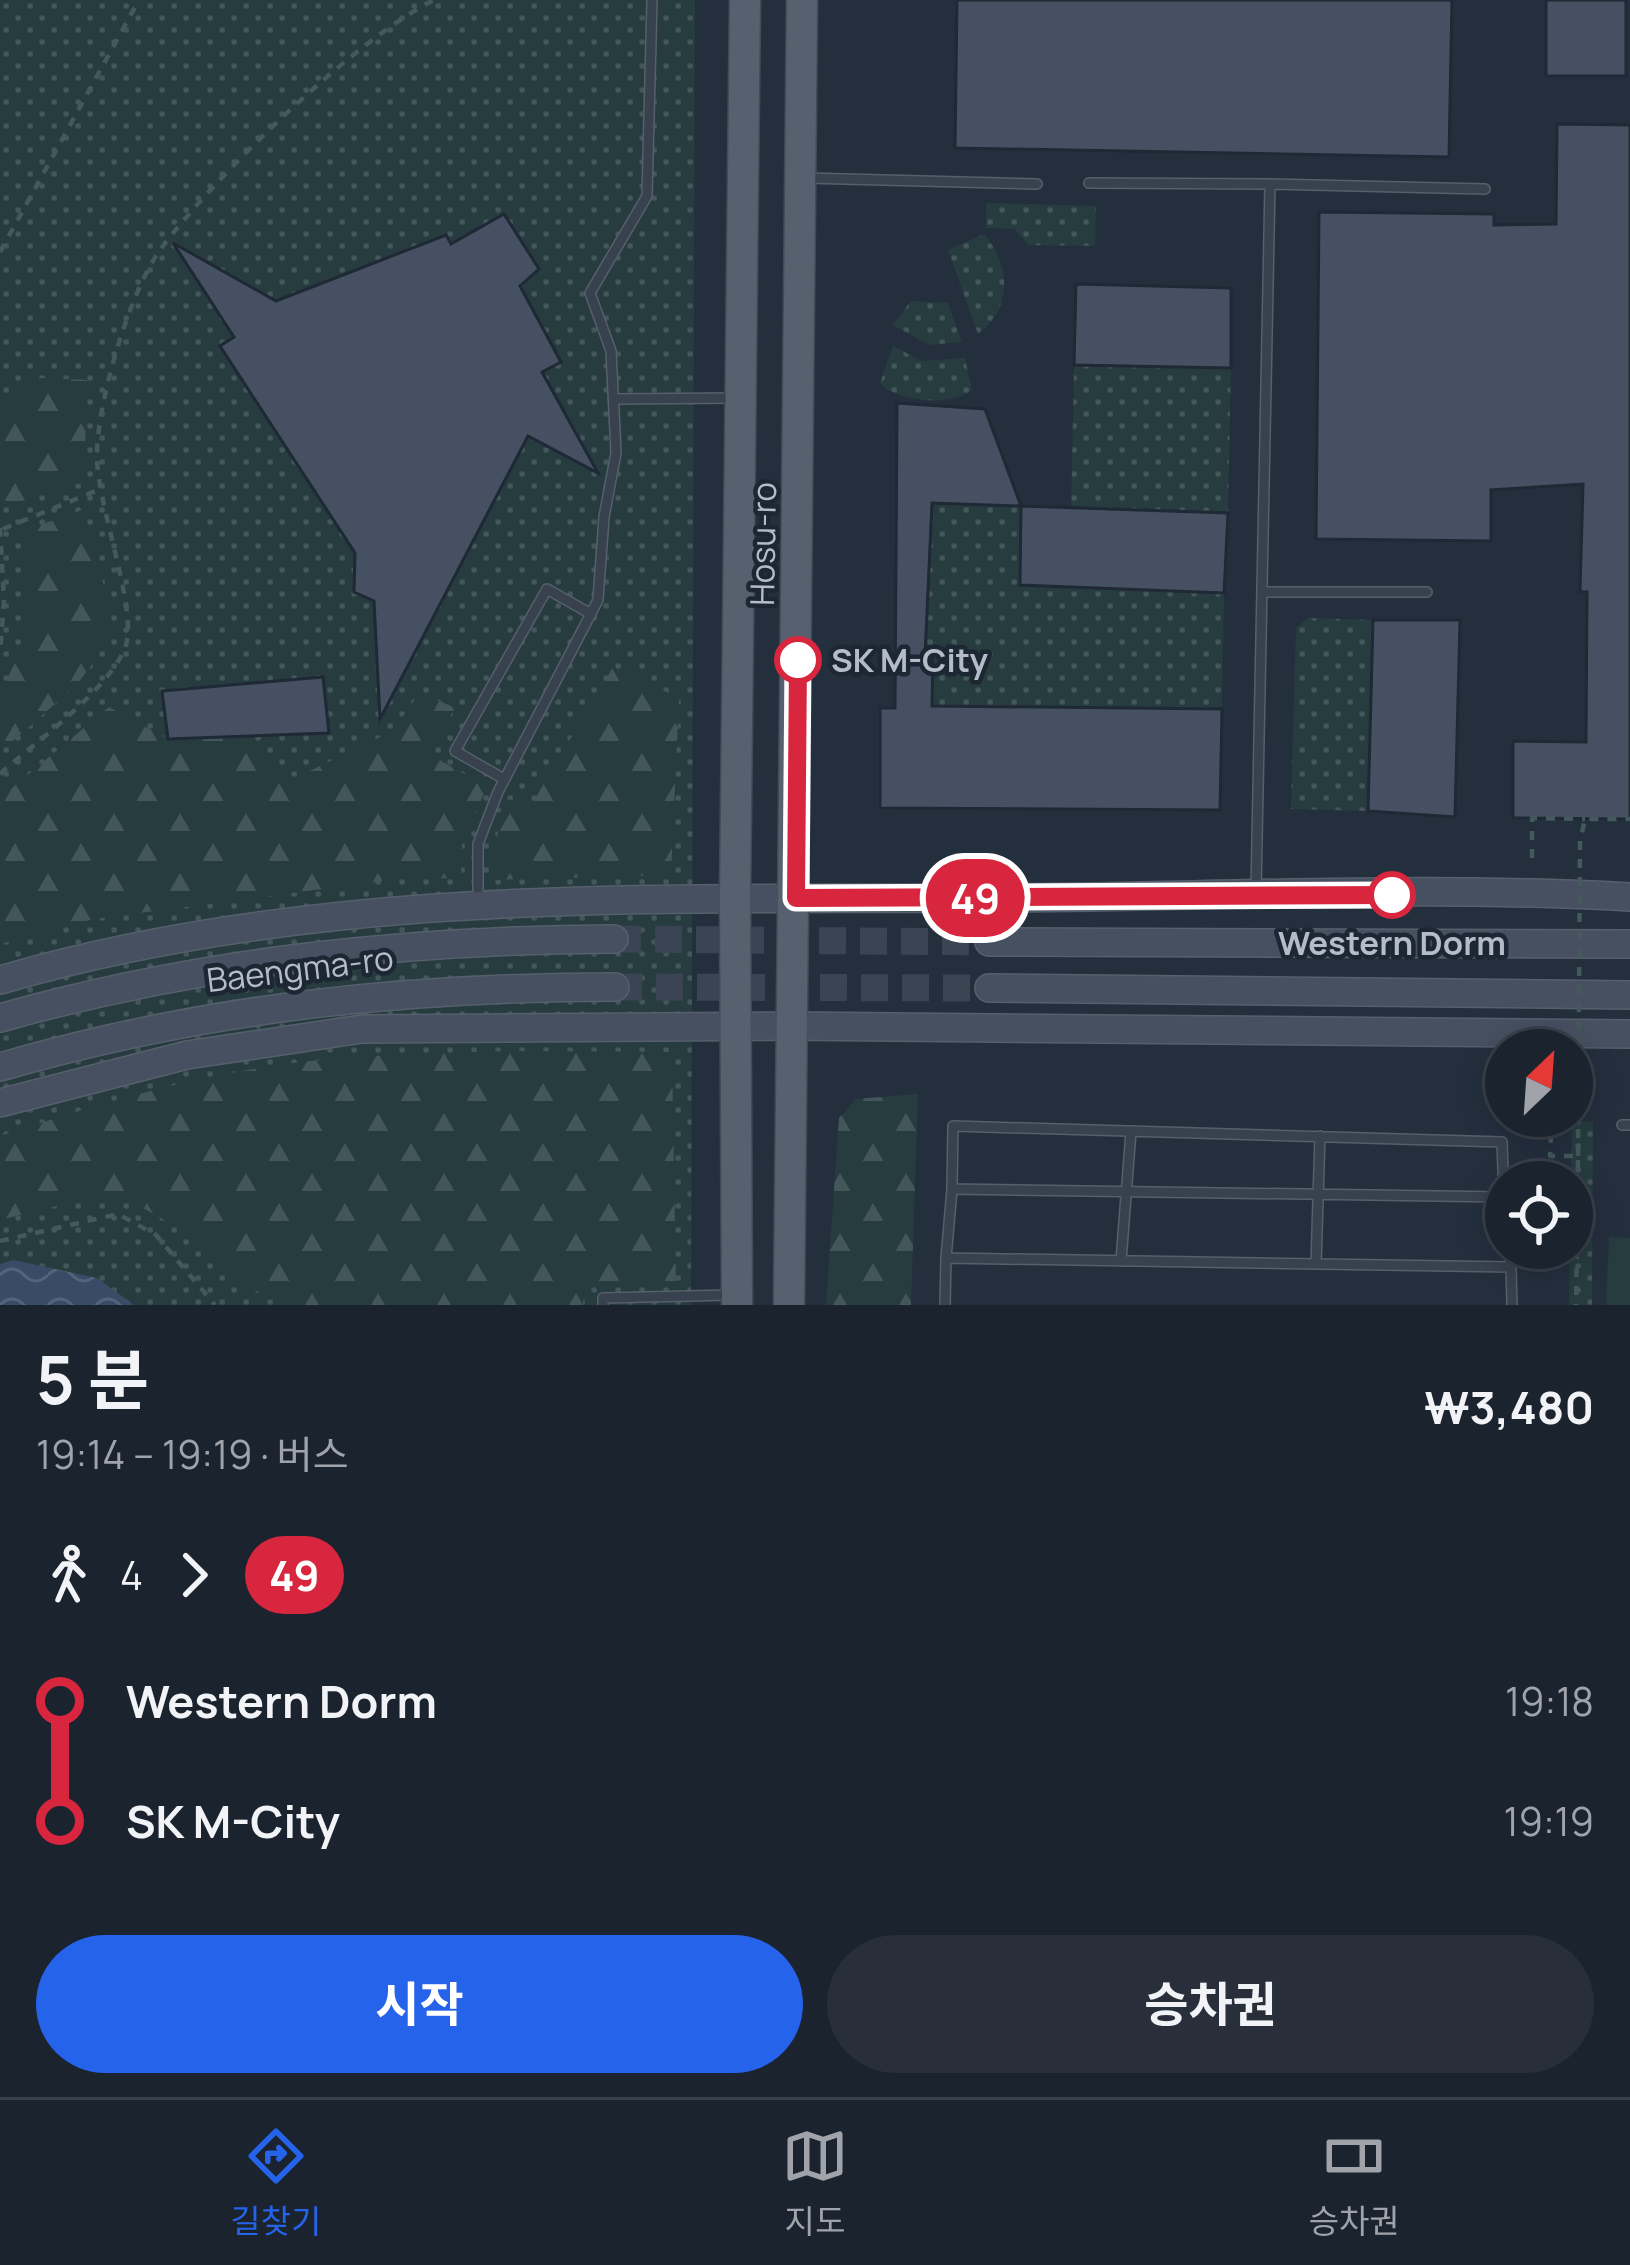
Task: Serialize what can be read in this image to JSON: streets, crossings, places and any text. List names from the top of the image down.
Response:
{
  "streets": {
    "main road": ["Hosu-ro", "Baengma-ro"]
  },
  "places": ["SK M-City", "Western Dorm"],
  "lines": ["bus line 49"],
  "north": "top right",
  "page": {
    "on_map": "49",
    "heading": ["5 분", "19:14 – 19:19 · 버스", "₩3,480"],
    "legs": ["4", "49"],
    "list": [
      {
        "name": "Western Dorm",
        "value": "19:18"
      },
      {
        "name": "SK M-City",
        "value": "19:19"
      }
    ],
    "buttons": ["시작", "승차권"],
    "tabs": ["길찾기", "지도", "승차권"]
  }
}
